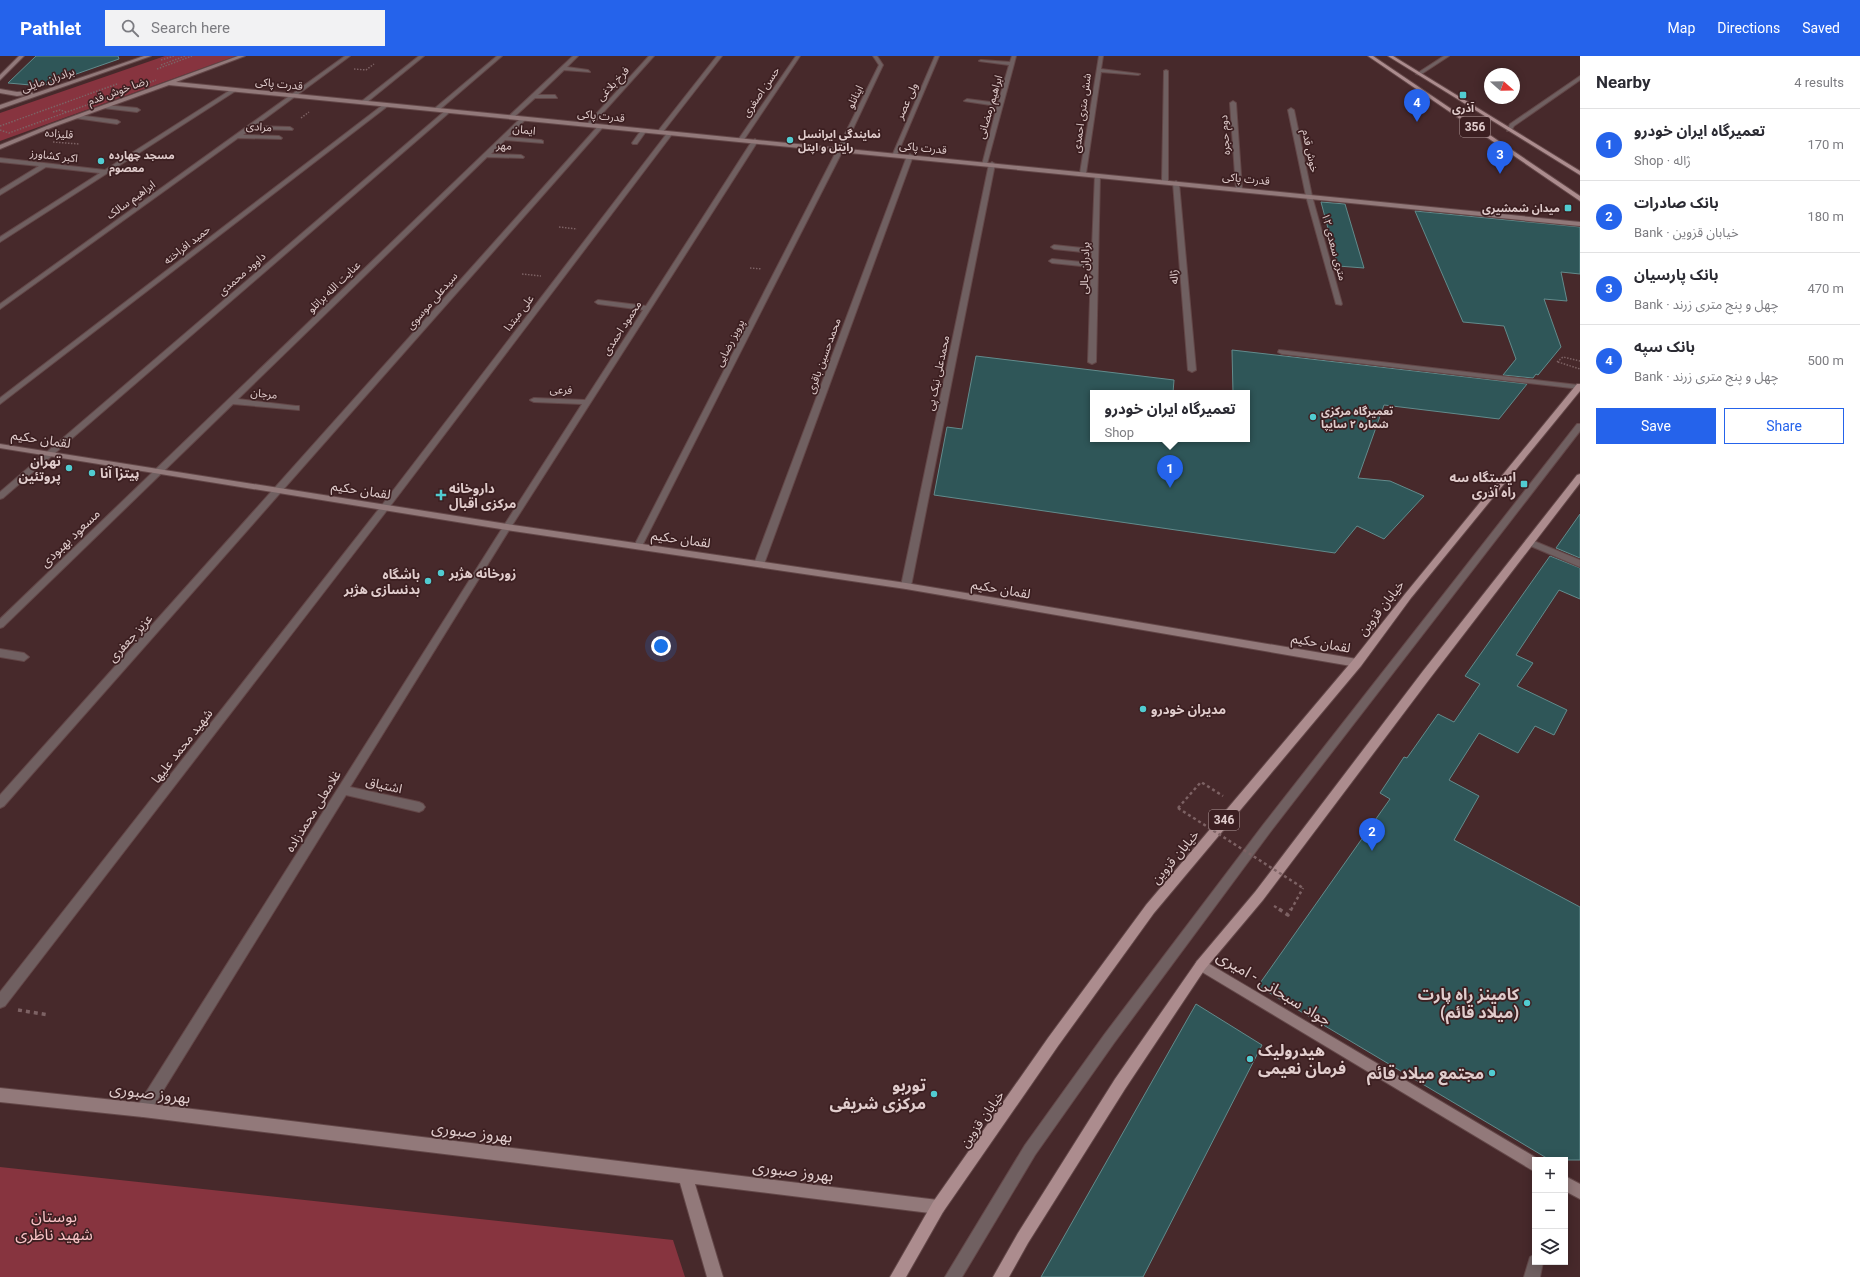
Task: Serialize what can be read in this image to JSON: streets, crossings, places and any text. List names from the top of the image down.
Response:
{
  "streets": {
    "main road": ["356", "خیابان قزوین", "346"],
    "street": [
      "برادران مایلی",
      "قدرت پاکی",
      "فرخ بلاغی",
      "رضا خوش قدم",
      "حسن اصغری",
      "اینانلو",
      "ولی عصر",
      "ابراهیم رمضانی",
      "شش متری احمدی",
      "مرادی",
      "ایمان",
      "دوم حجره",
      "مهر",
      "خوش قدم",
      "اکبر کشاورز",
      "ابراهیم سالک",
      "حمید افراخته",
      "۱۲ متری سعدی",
      "برادران چالی",
      "داوود محمدی",
      "ژاله",
      "عنایت الله براتلو",
      "سیدعلی موسوی",
      "علی مبتدا",
      "محمود احمدی",
      "پرویز رضایی",
      "محمدحسین باقری",
      "محمدعلی نیک پی",
      "فرعی",
      "مرجان",
      "لقمان حکیم",
      "مسعود بهبودی",
      "عزیز جعفری",
      "شهید محمد علیها",
      "اشتیاق",
      "غلامعلی محمدزاده",
      "جواد سبحانی - امیری",
      "بهروز صبوری"
    ],
    "path": ["قلیزاده"]
  },
  "crossings": [
    ["قدرت پاکی", "فرخ بلاغی"],
    ["قدرت پاکی", "رضا خوش قدم"],
    ["قدرت پاکی", "حسن اصغری"],
    ["قدرت پاکی", "اینانلو"],
    ["قدرت پاکی", "ولی عصر"],
    ["قدرت پاکی", "ابراهیم رمضانی"],
    ["قدرت پاکی", "شش متری احمدی"],
    ["قدرت پاکی", "دوم حجره"],
    ["قدرت پاکی", "خوش قدم"],
    ["قدرت پاکی", "ابراهیم سالک"],
    ["قدرت پاکی", "حمید افراخته"],
    ["قدرت پاکی", "۱۲ متری سعدی"],
    ["قدرت پاکی", "برادران چالی"],
    ["قدرت پاکی", "داوود محمدی"],
    ["قدرت پاکی", "ژاله"],
    ["قدرت پاکی", "عنایت الله براتلو"],
    ["قدرت پاکی", "سیدعلی موسوی"],
    ["قدرت پاکی", "علی مبتدا"],
    ["قدرت پاکی", "محمود احمدی"],
    ["قدرت پاکی", "پرویز رضایی"],
    ["قدرت پاکی", "محمدحسین باقری"],
    ["قدرت پاکی", "محمدعلی نیک پی"],
    ["اینانلو", "پرویز رضایی"],
    ["ابراهیم رمضانی", "محمدعلی نیک پی"],
    ["مرادی", "ابراهیم سالک"],
    ["ایمان", "عنایت الله براتلو"],
    ["مهر", "عنایت الله براتلو"],
    ["خوش قدم", "۱۲ متری سعدی"],
    ["داوود محمدی", "لقمان حکیم"],
    ["عنایت الله براتلو", "مرجان"],
    ["عنایت الله براتلو", "لقمان حکیم"],
    ["عنایت الله براتلو", "مسعود بهبودی"],
    ["سیدعلی موسوی", "لقمان حکیم"],
    ["سیدعلی موسوی", "عزیز جعفری"],
    ["علی مبتدا", "لقمان حکیم"],
    ["علی مبتدا", "شهید محمد علیها"],
    ["محمود احمدی", "فرعی"],
    ["محمود احمدی", "لقمان حکیم"],
    ["محمود احمدی", "غلامعلی محمدزاده"],
    ["پرویز رضایی", "لقمان حکیم"],
    ["محمدحسین باقری", "لقمان حکیم"],
    ["محمدعلی نیک پی", "لقمان حکیم"],
    ["لقمان حکیم", "مسعود بهبودی"],
    ["لقمان حکیم", "خیابان قزوین"],
    ["لقمان حکیم", "عزیز جعفری"],
    ["لقمان حکیم", "شهید محمد علیها"],
    ["لقمان حکیم", "غلامعلی محمدزاده"],
    ["خیابان قزوین", "بهروز صبوری"],
    ["اشتیاق", "غلامعلی محمدزاده"],
    ["غلامعلی محمدزاده", "بهروز صبوری"]
  ],
  "parks": ["بوستان شهید ناظری"],
  "places": {
    "transit": ["آذری", "میدان شمشیری", "ایستگاه سه راه آذری"],
    "other": [
      "نمایندگی ایرانسل رایتل و اپتل",
      "مسجد چهارده معصوم",
      "تعمیرگاه مرکزی شماره ۲ سایپا",
      "تهران پروتئین",
      "پیتزا آنا",
      "زورخانه هژبر",
      "باشگاه بدنسازی هژبر",
      "مدیران خودرو",
      "کامینز راه پارت (میلاد قائم)",
      "هیدرولیک فرمان نعیمی",
      "مجتمع میلاد قائم",
      "توربو مرکزی شریفی"
    ],
    "health": ["داروخانه مرکزی اقبال"]
  },
  "north": "right",
  "page": {
    "header": "Pathlet",
    "search": "Search here",
    "nav": ["Map", "Directions", "Saved"],
    "heading": ["Nearby", "4 results"],
    "pins": [
      "4",
      "3",
      "1",
      "2"
    ],
    "list": [
      {
        "mark": "1",
        "name": "تعمیرگاه ایران خودرو",
        "note": "Shop · ژاله",
        "value": "170 m"
      },
      {
        "mark": "2",
        "name": "بانک صادرات",
        "note": "Bank · خیابان قزوین",
        "value": "180 m"
      },
      {
        "mark": "3",
        "name": "بانک پارسیان",
        "note": "Bank · چهل و پنج متری زرند",
        "value": "470 m"
      },
      {
        "mark": "4",
        "name": "بانک سپه",
        "note": "Bank · چهل و پنج متری زرند",
        "value": "500 m"
      }
    ],
    "popup": ["تعمیرگاه ایران خودرو", "Shop"],
    "buttons": ["Save", "Share"],
    "map_buttons": ["+", "−"]
  }
}
